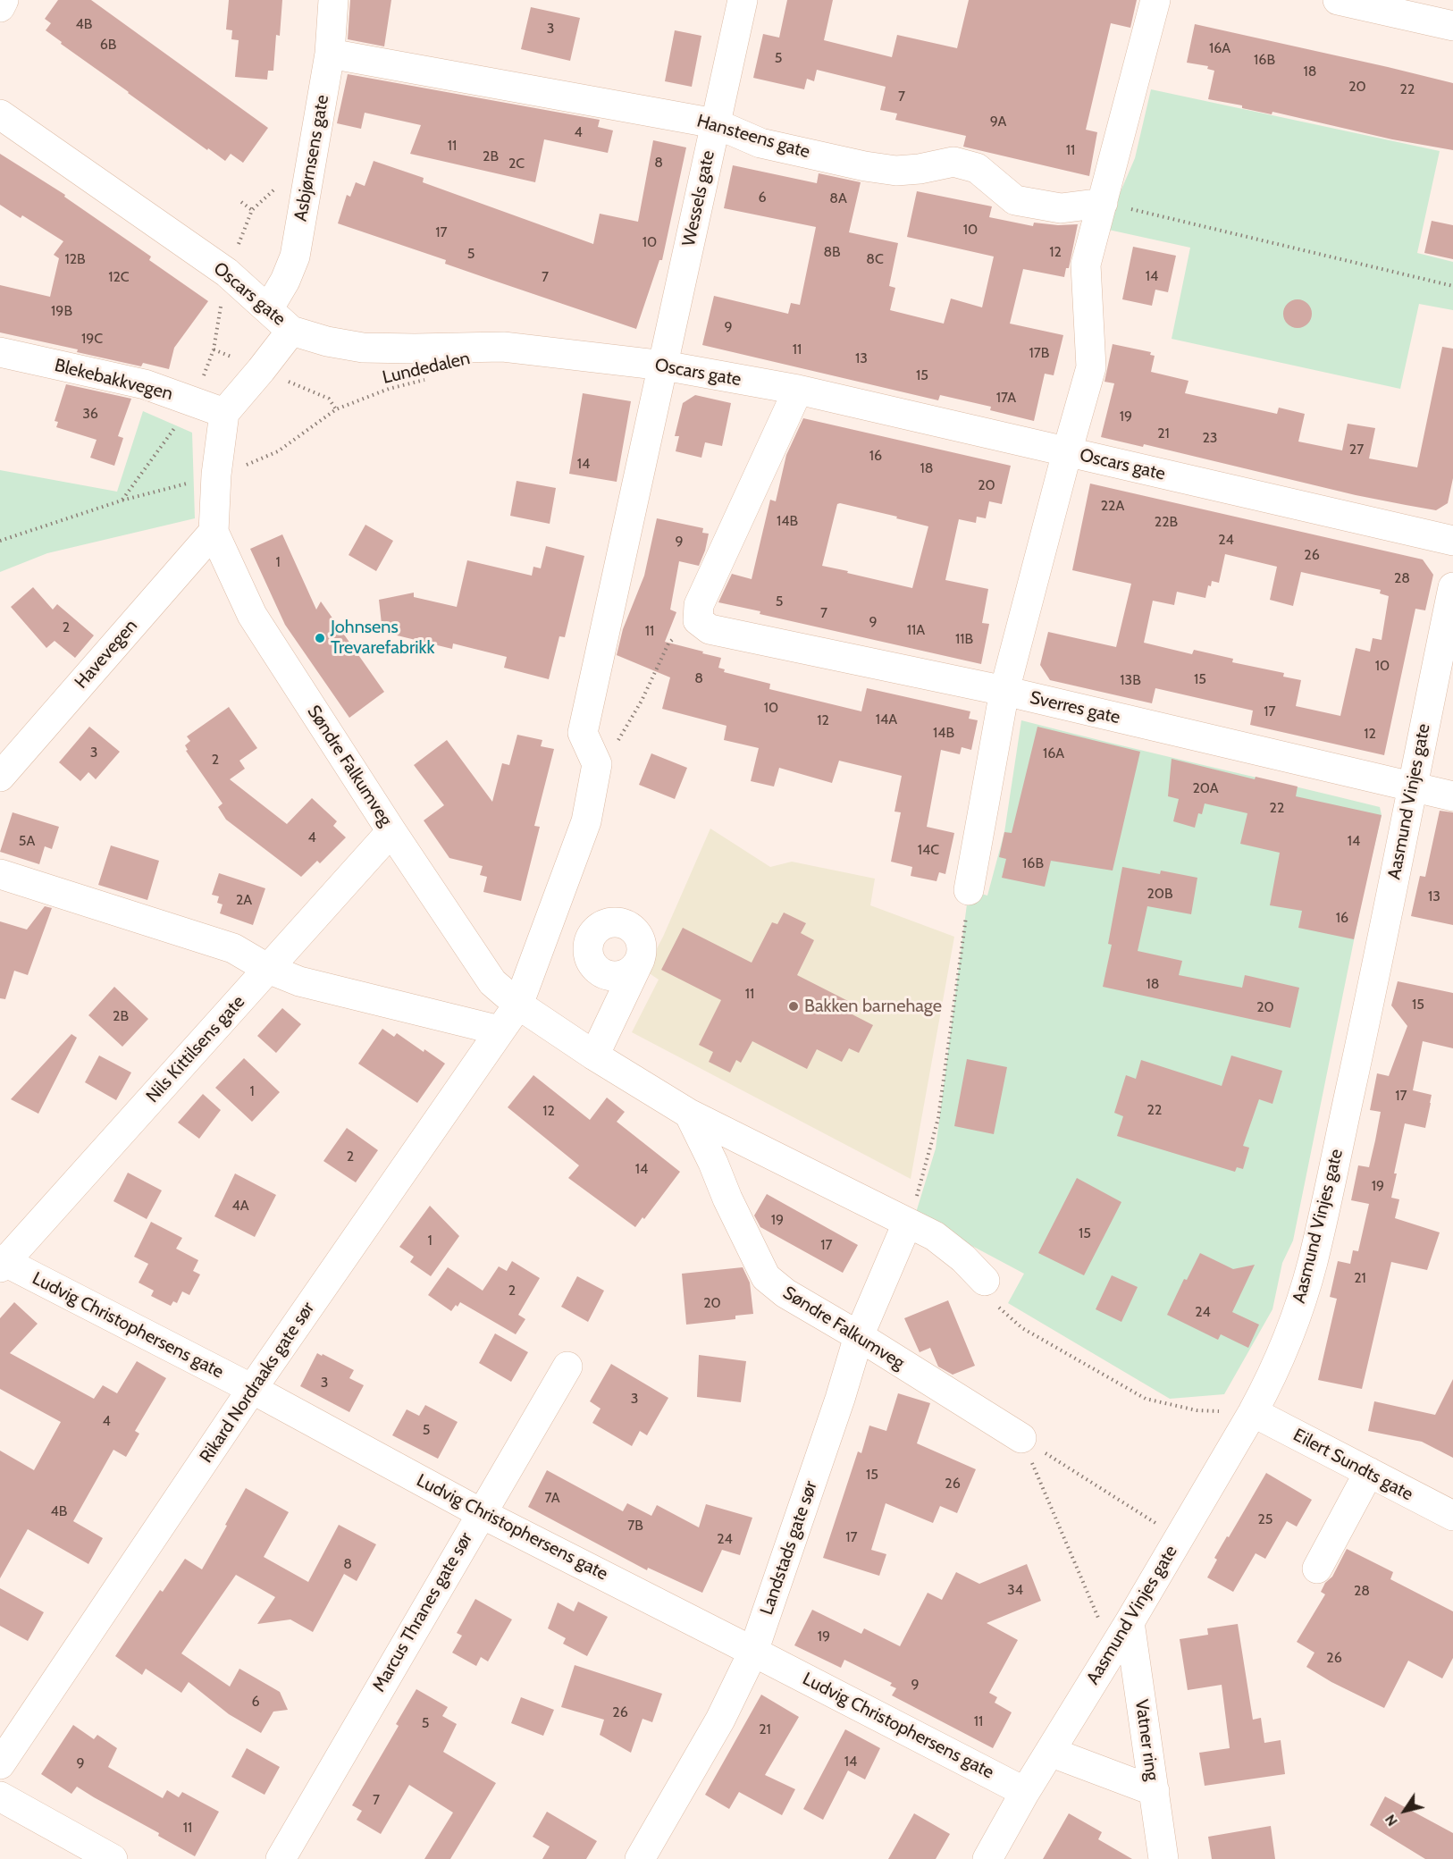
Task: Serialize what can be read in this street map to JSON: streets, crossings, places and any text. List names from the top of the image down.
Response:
{
  "streets": {
    "street": [
      "Hansteens gate",
      "Asbjørnsens gate",
      "Wessels gate",
      "Oscars gate",
      "Blekebakkvegen",
      "Havevegen",
      "Sverres gate",
      "Søndre Falkumveg",
      "Aasmund Vinjes gate",
      "Nils Kittilsens gate",
      "Ludvig Christophersens gate",
      "Rikard Nordraaks gate sør",
      "Eilert Sundts gate",
      "Landstads gate sør",
      "Marcus Thranes gate sør",
      "Vatner ring"
    ],
    "path": ["Lundedalen"]
  },
  "crossings": [
    ["Hansteens gate", "Asbjørnsens gate"],
    ["Hansteens gate", "Wessels gate"],
    ["Asbjørnsens gate", "Oscars gate"],
    ["Wessels gate", "Oscars gate"],
    ["Wessels gate", "Rikard Nordraaks gate sør"],
    ["Blekebakkvegen", "Søndre Falkumveg"],
    ["Havevegen", "Søndre Falkumveg"],
    ["Sverres gate", "Aasmund Vinjes gate"],
    ["Søndre Falkumveg", "Nils Kittilsens gate"],
    ["Søndre Falkumveg", "Rikard Nordraaks gate sør"],
    ["Søndre Falkumveg", "Landstads gate sør"],
    ["Aasmund Vinjes gate", "Ludvig Christophersens gate"],
    ["Aasmund Vinjes gate", "Eilert Sundts gate"],
    ["Aasmund Vinjes gate", "Vatner ring"],
    ["Nils Kittilsens gate", "Ludvig Christophersens gate"],
    ["Ludvig Christophersens gate", "Rikard Nordraaks gate sør"],
    ["Ludvig Christophersens gate", "Landstads gate sør"],
    ["Ludvig Christophersens gate", "Marcus Thranes gate sør"]
  ],
  "places": ["Johnsens Trevarefabrikk", "Bakken barnehage"],
  "house_numbers": [
    "4B",
    "3",
    "6B",
    "16A",
    "5",
    "16B",
    "18",
    "20",
    "22",
    "7",
    "9A",
    "4",
    "11",
    "11",
    "2B",
    "8",
    "2C",
    "6",
    "8A",
    "10",
    "17",
    "10",
    "8B",
    "12",
    "5",
    "12B",
    "8C",
    "14",
    "12C",
    "7",
    "19B",
    "9",
    "19C",
    "11",
    "17B",
    "13",
    "15",
    "17A",
    "36",
    "19",
    "21",
    "23",
    "27",
    "16",
    "14",
    "18",
    "20",
    "22A",
    "14B",
    "22B",
    "24",
    "9",
    "26",
    "1",
    "28",
    "5",
    "7",
    "9",
    "2",
    "11A",
    "11",
    "11B",
    "10",
    "8",
    "15",
    "13B",
    "10",
    "17",
    "14A",
    "12",
    "14B",
    "12",
    "3",
    "16A",
    "2",
    "20A",
    "22",
    "4",
    "5A",
    "14",
    "14C",
    "16B",
    "20B",
    "13",
    "2A",
    "16",
    "18",
    "11",
    "15",
    "20",
    "2B",
    "1",
    "17",
    "22",
    "12",
    "2",
    "14",
    "19",
    "4A",
    "19",
    "15",
    "1",
    "17",
    "21",
    "2",
    "20",
    "24",
    "3",
    "3",
    "4",
    "5",
    "15",
    "26",
    "7A",
    "4B",
    "25",
    "7B",
    "17",
    "24",
    "8",
    "34",
    "28",
    "19",
    "26",
    "9",
    "6",
    "26",
    "11",
    "5",
    "21",
    "14",
    "9",
    "7",
    "11"
  ],
  "north": "bottom left"
}
